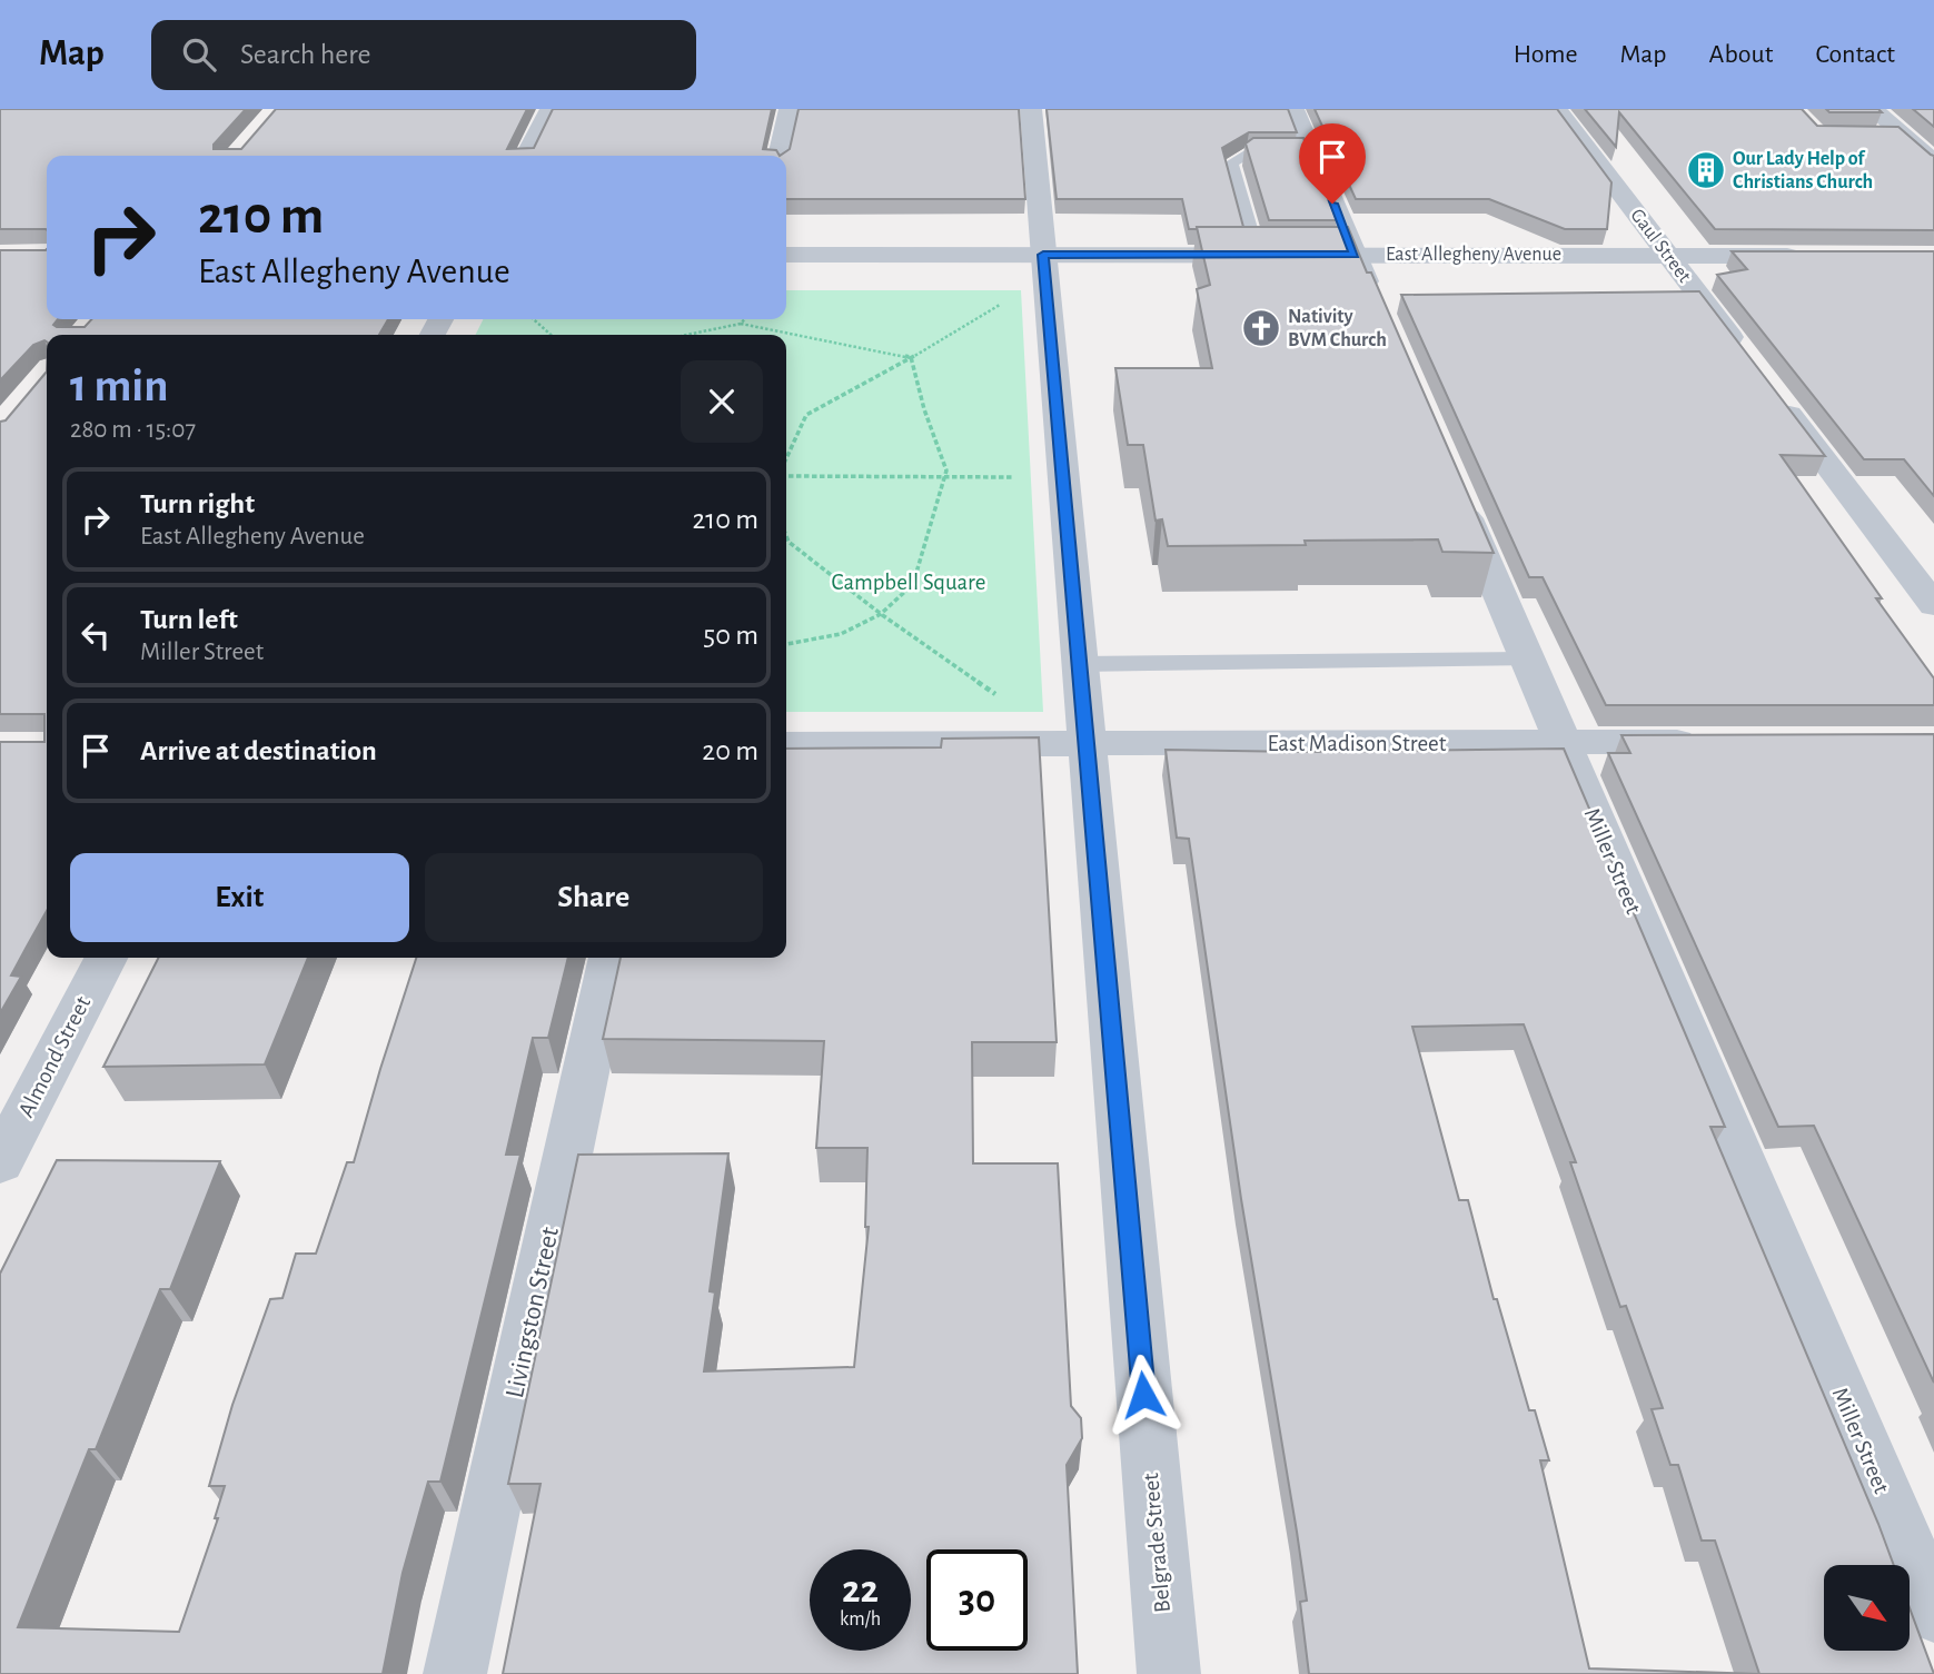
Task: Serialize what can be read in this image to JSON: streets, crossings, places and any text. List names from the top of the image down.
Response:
{
  "streets": {
    "street": [
      "Gaul Street",
      "East Allegheny Avenue",
      "East Madison Street",
      "Miller Street",
      "Almond Street",
      "Livingston Street",
      "Belgrade Street"
    ]
  },
  "crossings": [
    ["Gaul Street", "East Allegheny Avenue"],
    ["East Allegheny Avenue", "Belgrade Street"],
    ["East Madison Street", "Miller Street"],
    ["East Madison Street", "Belgrade Street"]
  ],
  "parks": ["Campbell Square"],
  "places": {
    "building": ["Our Lady Help of Christians Church"],
    "church": ["Nativity BVM Church"]
  },
  "north": "bottom right",
  "page": {
    "header": "Map",
    "search": "Search here",
    "nav": [
      "Home",
      "Map",
      "About",
      "Contact"
    ],
    "turn": ["210 m", "East Allegheny Avenue"],
    "heading": ["1 min", "280 m · 15:07"],
    "list": [
      {
        "name": "Turn right",
        "note": "East Allegheny Avenue",
        "value": "210 m"
      },
      {
        "name": "Turn left",
        "note": "Miller Street",
        "value": "50 m"
      },
      {
        "name": "Arrive at destination",
        "value": "20 m"
      }
    ],
    "buttons": ["Exit", "Share"],
    "speed": "22 km/h",
    "limit": "30"
  }
}
